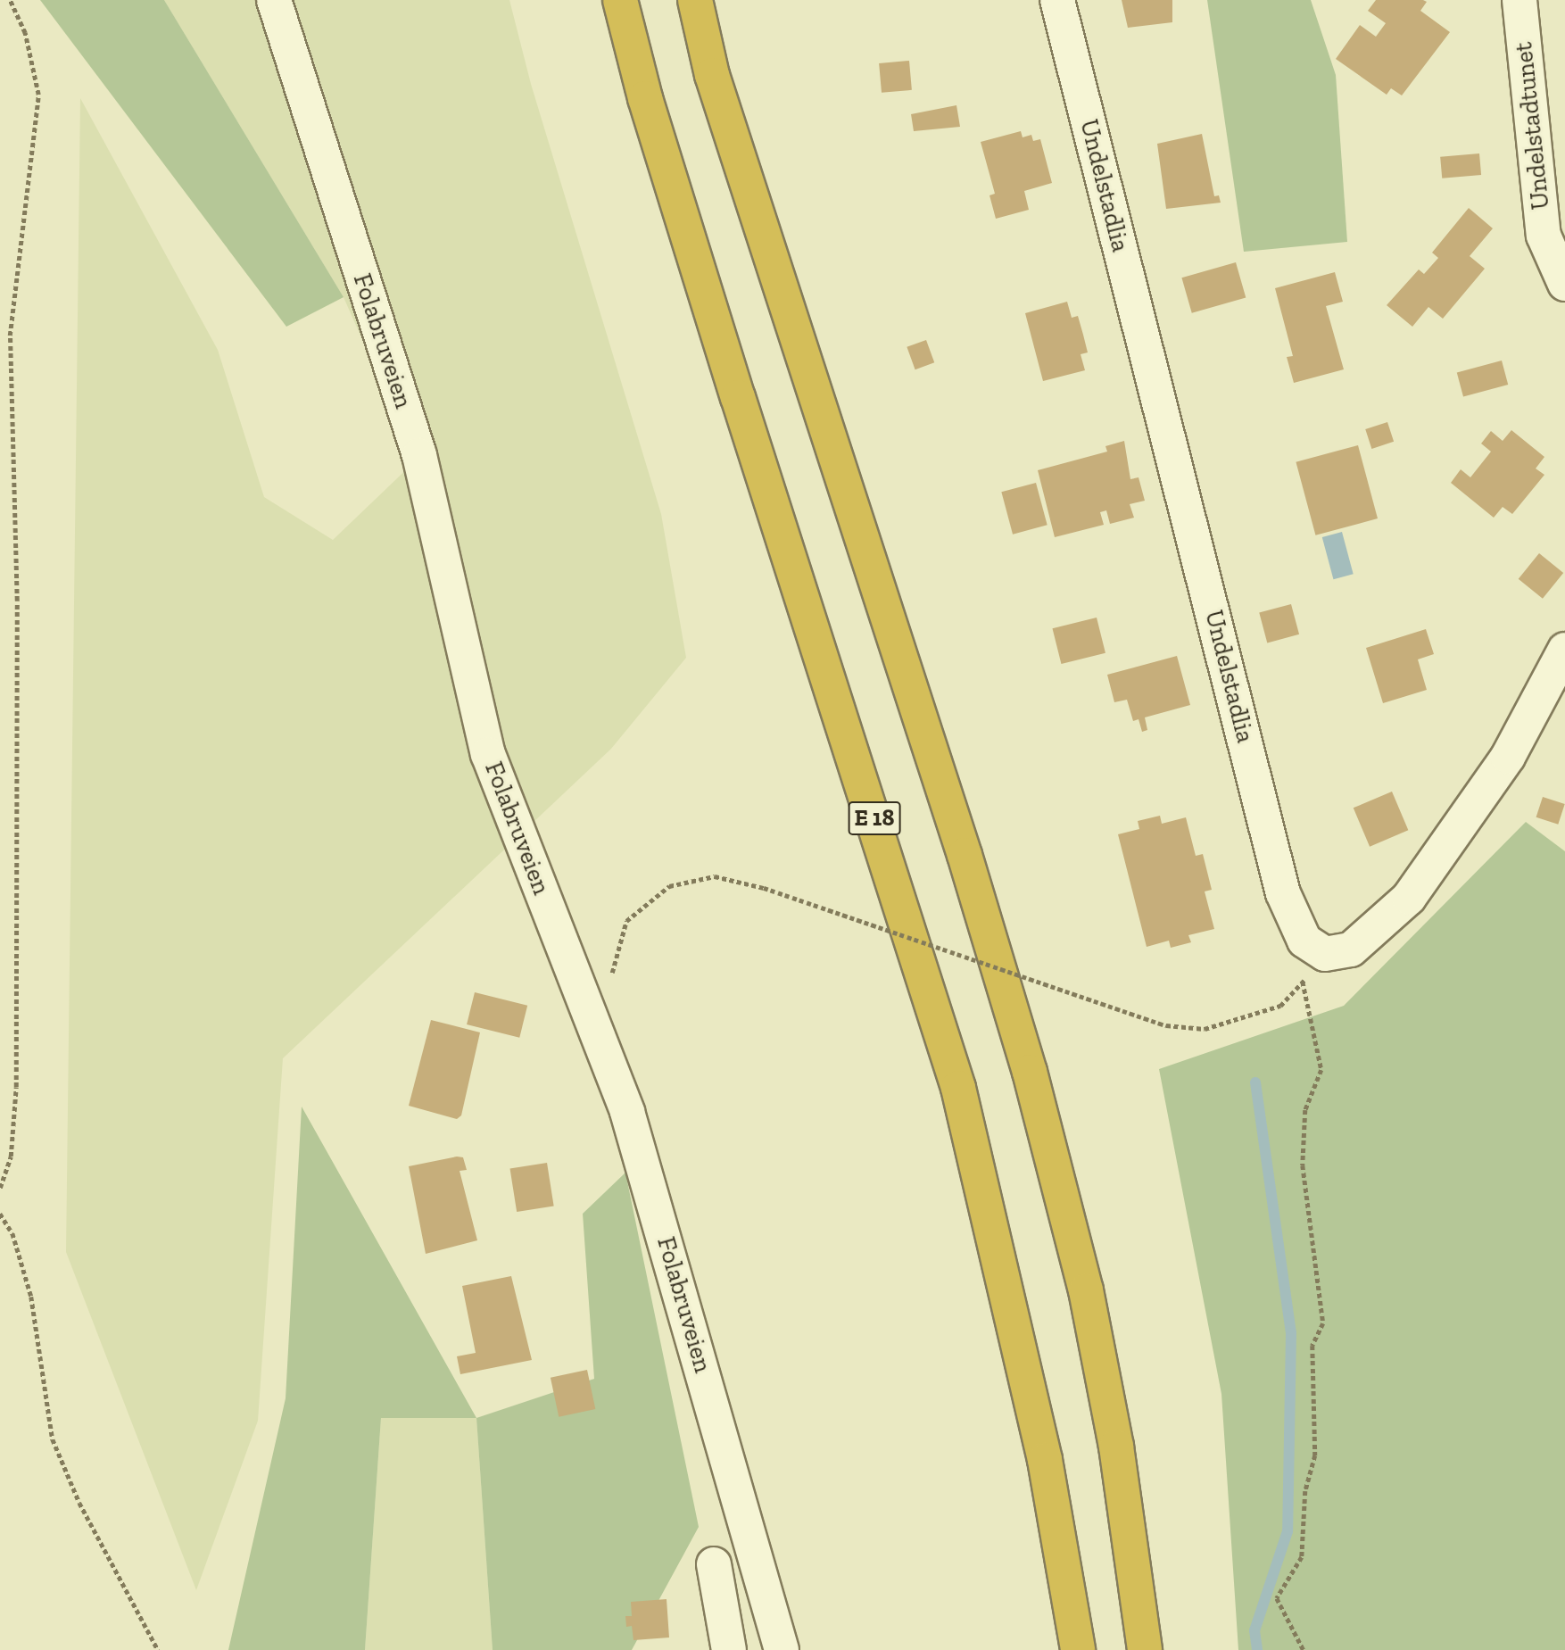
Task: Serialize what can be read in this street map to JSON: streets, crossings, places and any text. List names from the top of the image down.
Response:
{
  "streets": {
    "highway": ["E 18"],
    "street": ["Undelstadtunet", "Undelstadlia", "Folabruveien"]
  }
}
